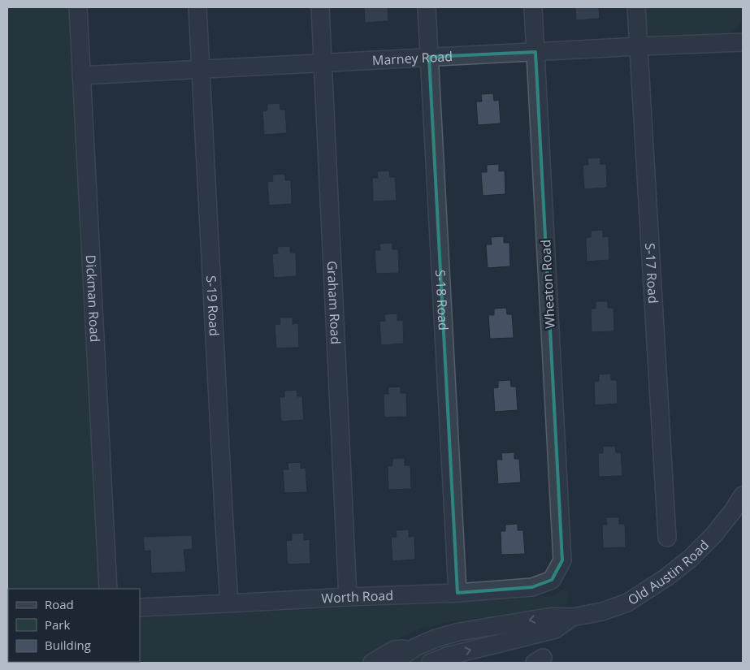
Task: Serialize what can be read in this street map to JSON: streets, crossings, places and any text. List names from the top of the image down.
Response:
{
  "streets": {
    "street": [
      "Marney Road",
      "S-17 Road",
      "Wheaton Road",
      "Dickman Road",
      "S-18 Road",
      "Graham Road",
      "S-19 Road",
      "Old Austin Road",
      "Worth Road"
    ]
  },
  "crossings": [
    ["Marney Road", "S-17 Road"],
    ["Marney Road", "Wheaton Road"],
    ["Marney Road", "Dickman Road"],
    ["Marney Road", "S-18 Road"],
    ["Marney Road", "Graham Road"],
    ["Marney Road", "S-19 Road"],
    ["Wheaton Road", "Worth Road"],
    ["S-18 Road", "Worth Road"],
    ["Graham Road", "Worth Road"],
    ["S-19 Road", "Worth Road"]
  ],
  "legend": ["Road", "Park", "Building"]
}
